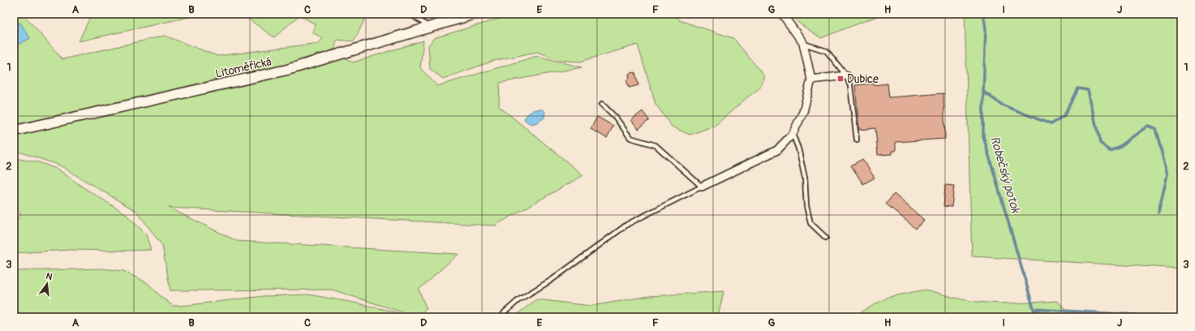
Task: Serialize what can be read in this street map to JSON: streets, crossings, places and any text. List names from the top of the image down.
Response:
{
  "streets": {
    "street": ["Litoměřická"]
  },
  "water": ["Robečský potok"],
  "places": {
    "transit": ["Dubice"]
  },
  "north": "top",
  "grid": {
    "columns": [
      "A",
      "B",
      "C",
      "D",
      "E",
      "F",
      "G",
      "H",
      "I",
      "J"
    ],
    "rows": ["1", "2", "3"]
  }
}
